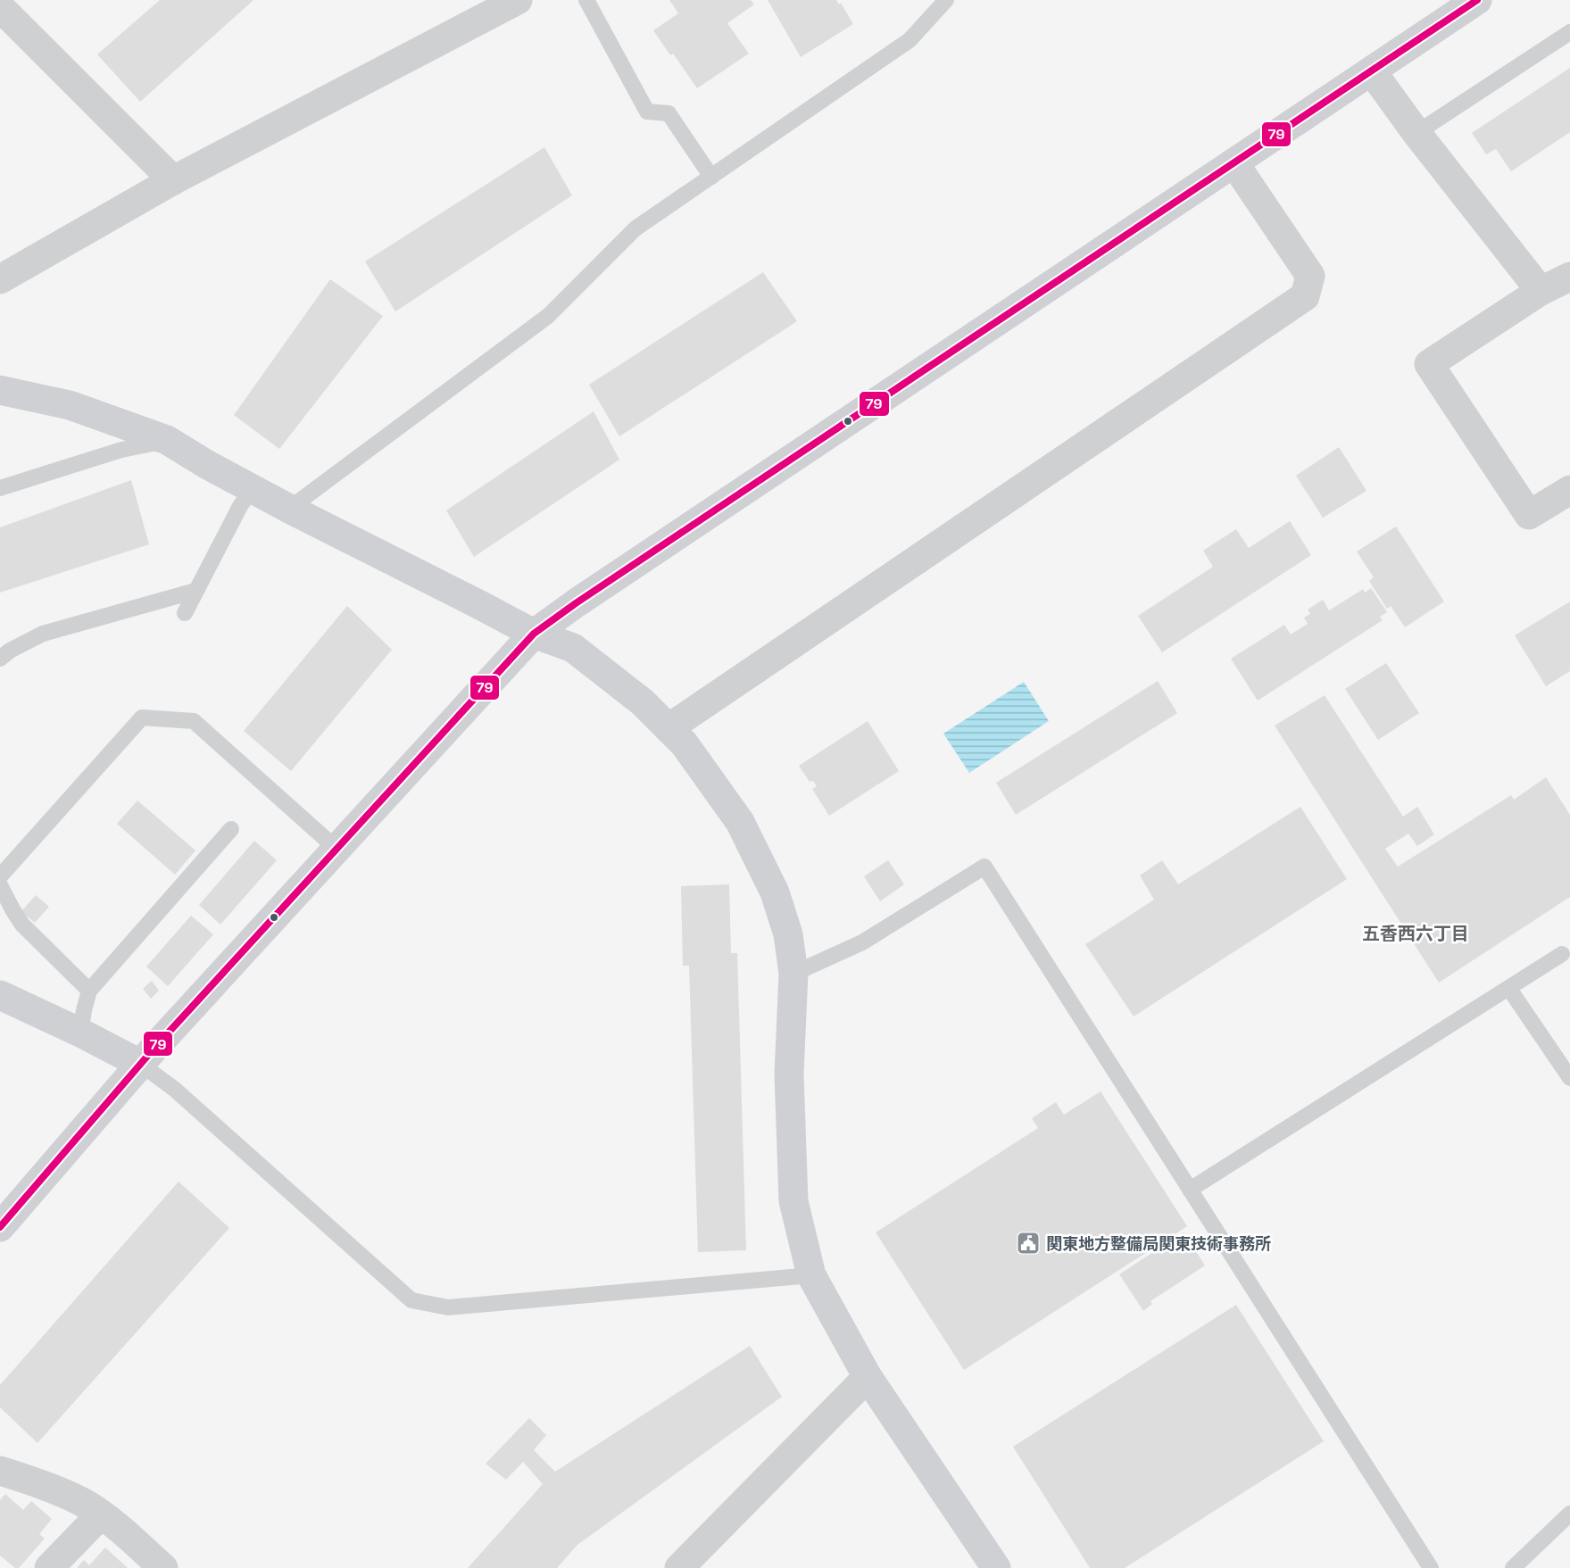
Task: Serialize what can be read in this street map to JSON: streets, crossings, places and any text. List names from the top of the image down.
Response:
{
  "districts": ["五香西六丁目"],
  "places": {
    "public building": ["関東地方整備局関東技術事務所"]
  },
  "lines": ["transit line 79"]
}
